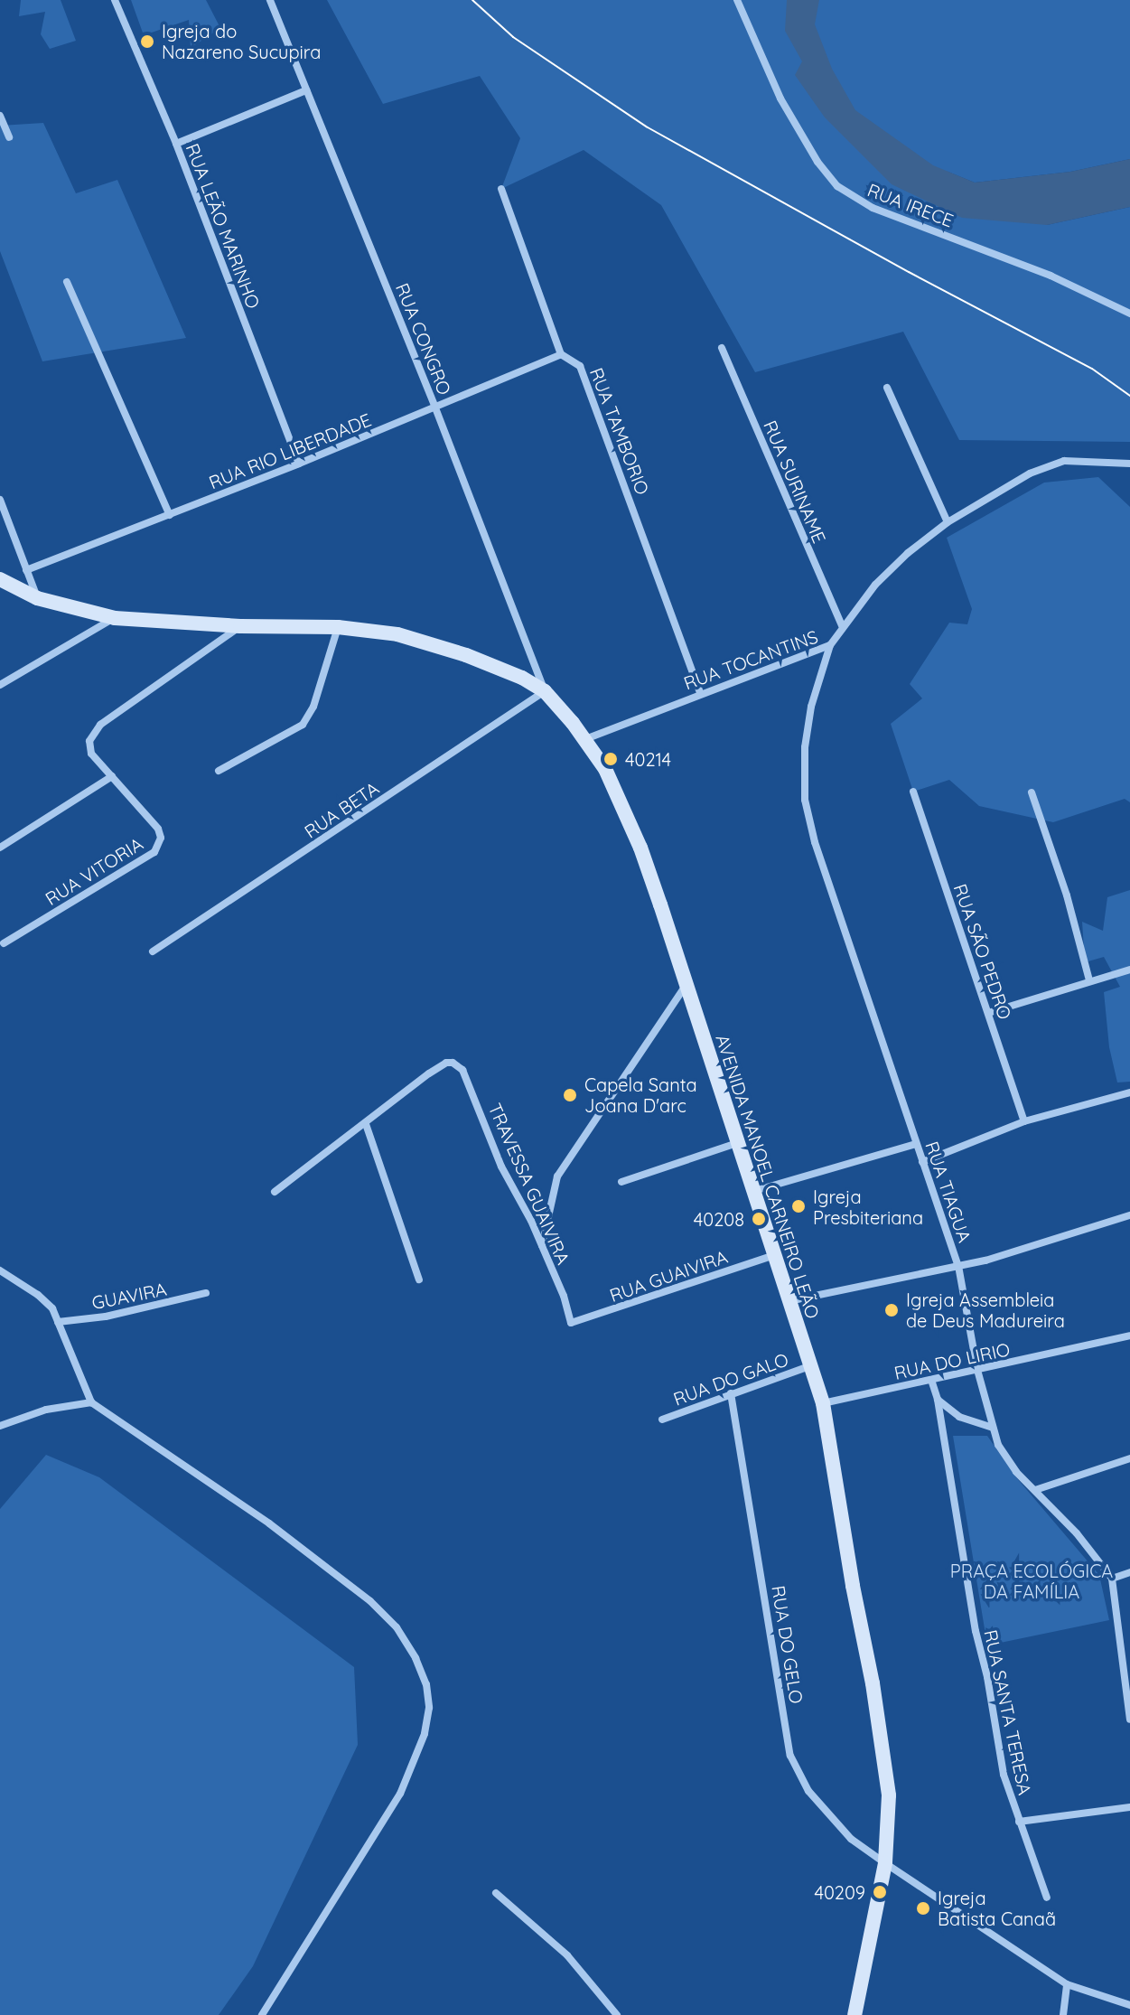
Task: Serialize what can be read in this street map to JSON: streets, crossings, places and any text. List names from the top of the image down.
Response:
{
  "streets": {
    "main road": ["AVENIDA MANOEL CARNEIRO LEÃO"],
    "street": [
      "RUA IRECE",
      "RUA LEÃO MARINHO",
      "RUA CONGRO",
      "RUA TAMBORIO",
      "RUA RIO LIBERDADE",
      "RUA SURINAME",
      "RUA TOCANTINS",
      "RUA BETA",
      "RUA VITORIA",
      "RUA SÃO PEDRO",
      "TRAVESSA GUAIVIRA",
      "RUA TIAGUA",
      "RUA GUAIVIRA",
      "GUAVIRA",
      "RUA DO LIRIO",
      "RUA DO GALO",
      "RUA DO GELO",
      "RUA SANTA TERESA"
    ]
  },
  "crossings": [
    ["RUA LEÃO MARINHO", "RUA RIO LIBERDADE"],
    ["RUA CONGRO", "RUA RIO LIBERDADE"],
    ["RUA CONGRO", "RUA BETA"],
    ["RUA CONGRO", "AVENIDA MANOEL CARNEIRO LEÃO"],
    ["RUA TAMBORIO", "RUA RIO LIBERDADE"],
    ["RUA TAMBORIO", "RUA TOCANTINS"],
    ["RUA SURINAME", "RUA TOCANTINS"],
    ["RUA TOCANTINS", "AVENIDA MANOEL CARNEIRO LEÃO"],
    ["RUA TOCANTINS", "RUA TIAGUA"],
    ["RUA BETA", "AVENIDA MANOEL CARNEIRO LEÃO"],
    ["RUA VITORIA", "AVENIDA MANOEL CARNEIRO LEÃO"],
    ["AVENIDA MANOEL CARNEIRO LEÃO", "RUA GUAIVIRA"],
    ["AVENIDA MANOEL CARNEIRO LEÃO", "RUA DO LIRIO"],
    ["AVENIDA MANOEL CARNEIRO LEÃO", "RUA DO GALO"],
    ["AVENIDA MANOEL CARNEIRO LEÃO", "RUA DO GELO"],
    ["TRAVESSA GUAIVIRA", "RUA GUAIVIRA"],
    ["RUA TIAGUA", "RUA DO LIRIO"],
    ["RUA DO GALO", "RUA DO GELO"]
  ],
  "parks": ["PRAÇA ECOLÓGICA DA FAMÍLIA"],
  "places": [
    "Igreja do Nazareno Sucupira",
    "40214",
    "Capela Santa Joana D'arc",
    "Igreja Presbiteriana",
    "40208",
    "Igreja Assembleia de Deus Madureira",
    "40209",
    "Igreja Batista Canaã"
  ]
}
